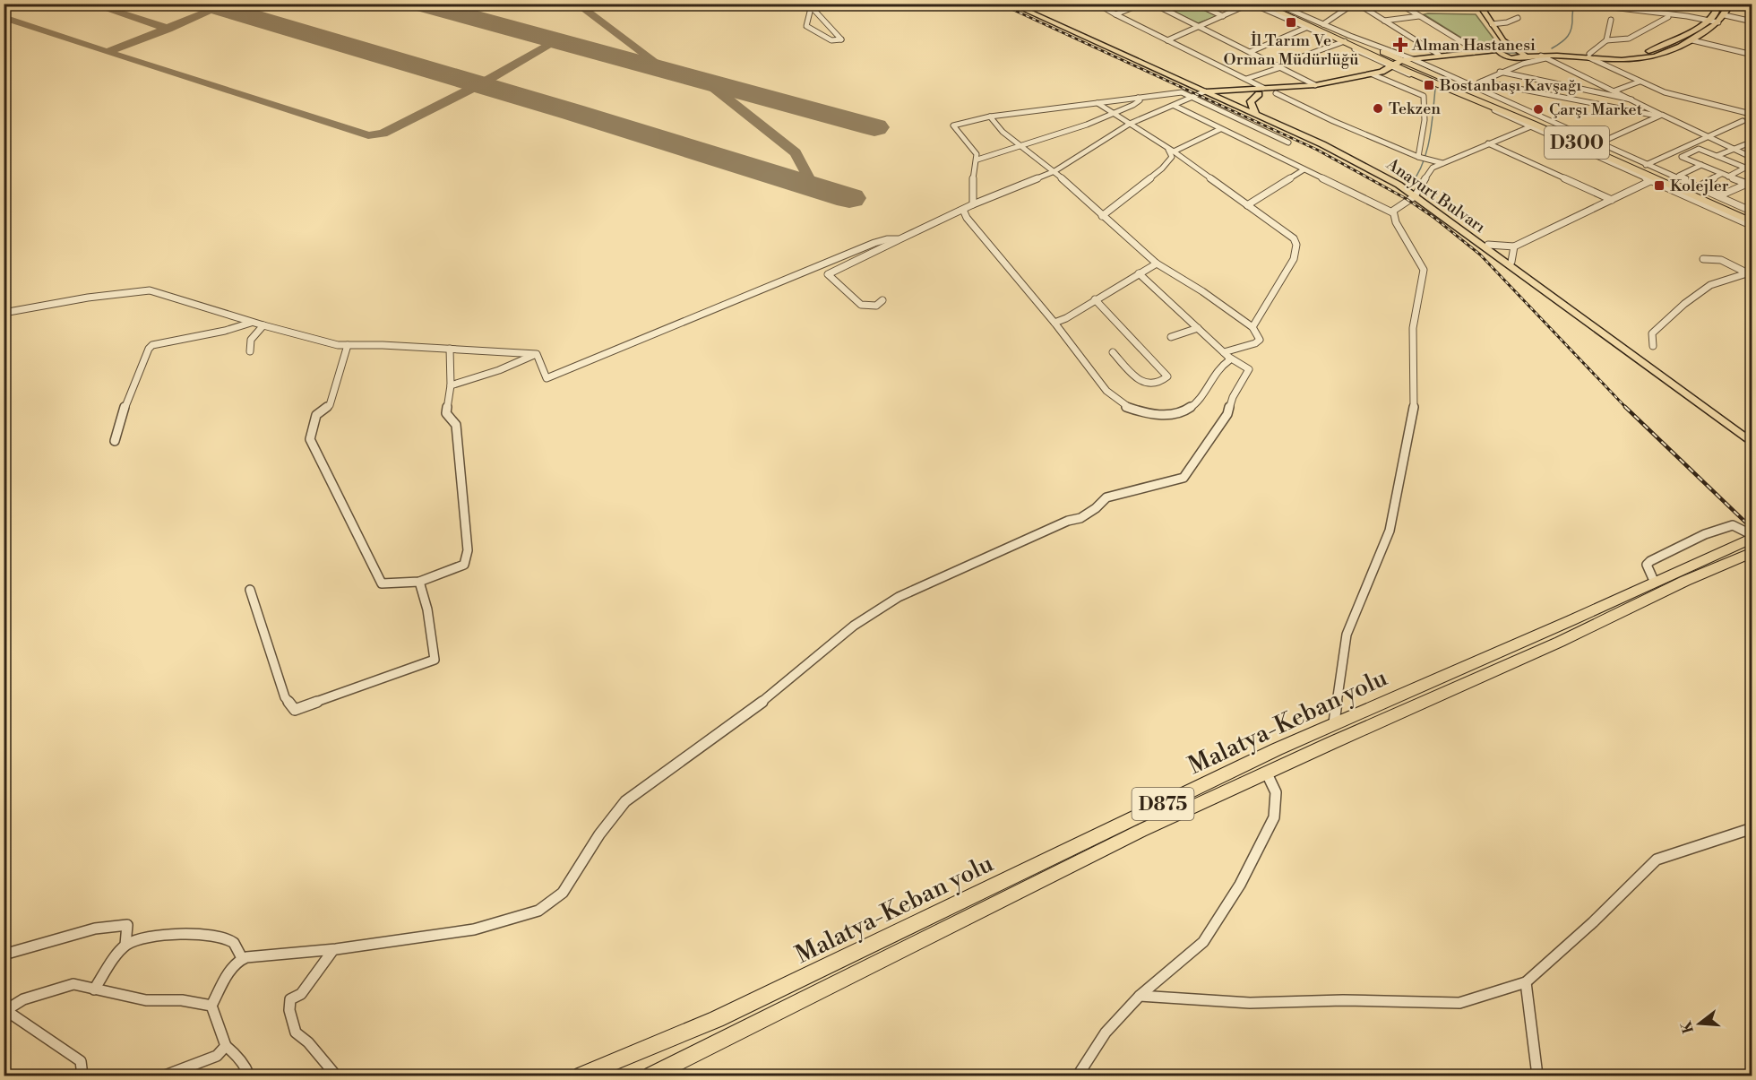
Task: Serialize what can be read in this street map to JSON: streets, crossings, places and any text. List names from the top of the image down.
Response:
{
  "streets": {
    "highway": ["D300", "Malatya-Keban yolu", "D875"],
    "main road": ["Anayurt Bulvarı"]
  },
  "places": {
    "transit": ["İl Tarım Ve Orman Müdürlüğü", "Bostanbaşı Kavşağı", "Kolejler"],
    "health": ["Alman Hastanesi"],
    "other": ["Tekzen", "Çarşı Market"]
  },
  "north": "left"
}
